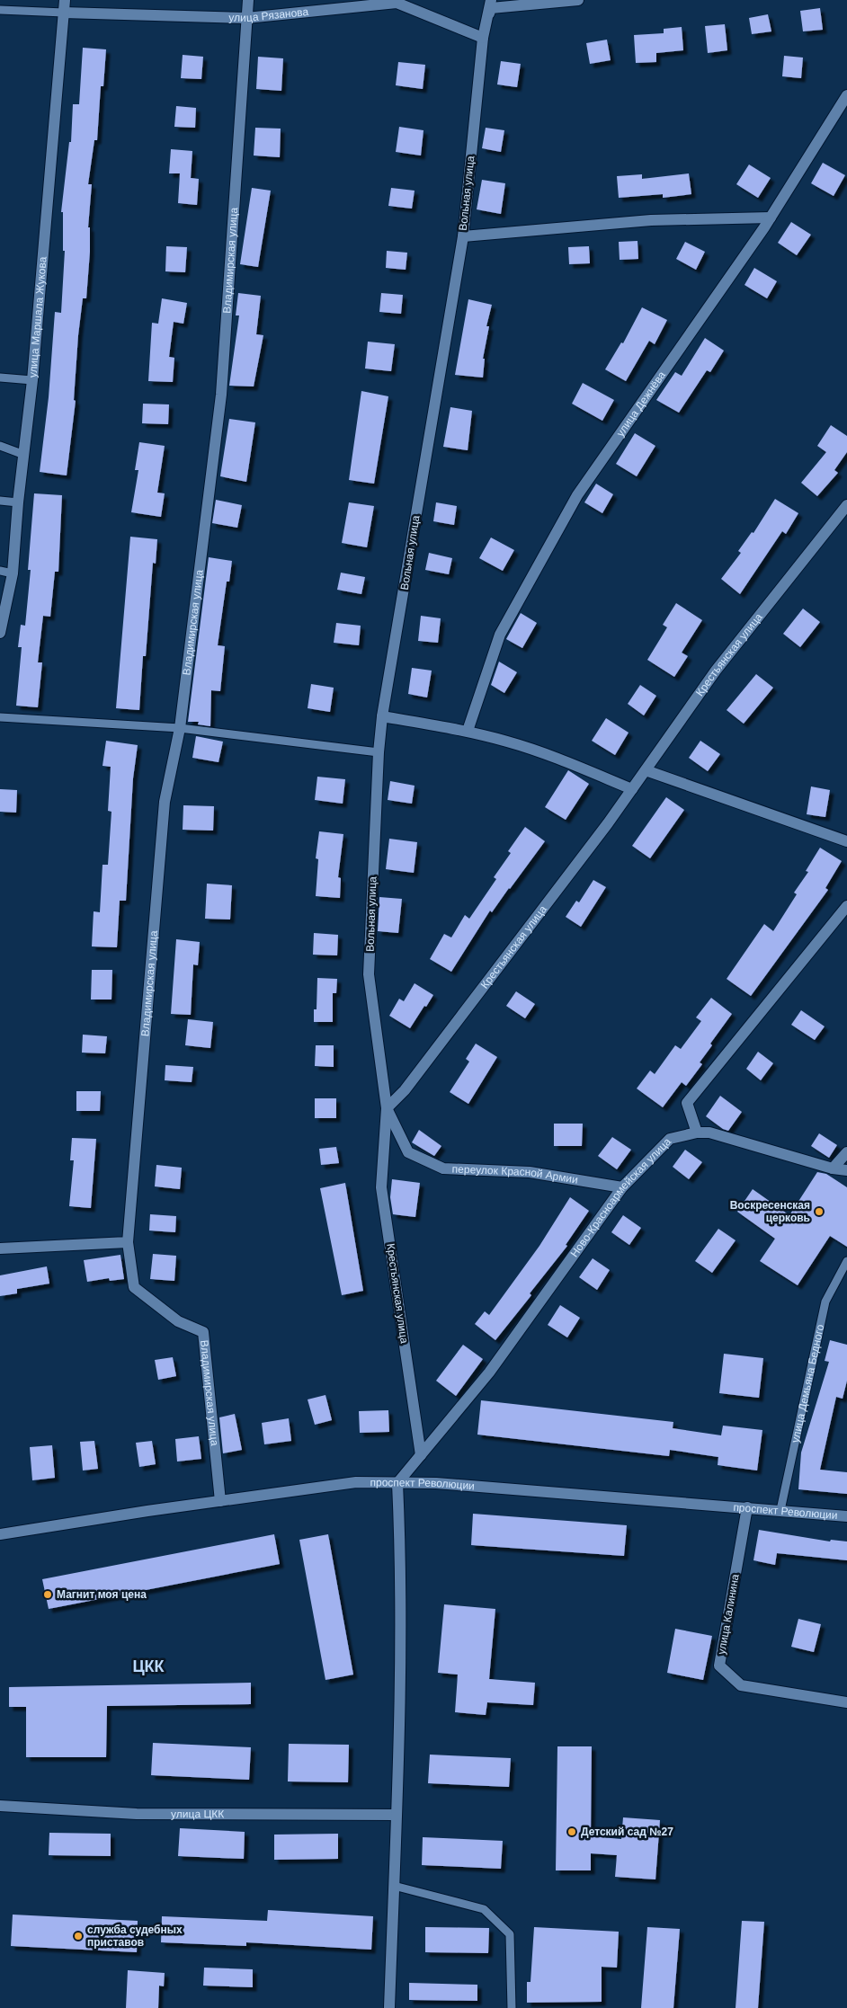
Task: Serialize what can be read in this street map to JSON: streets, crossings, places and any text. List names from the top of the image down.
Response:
{
  "streets": {
    "street": [
      "улица Рязанова",
      "Вольная улица",
      "Владимирская улица",
      "улица Маршала Жукова",
      "улица Дежнёва",
      "Крестьянская улица",
      "переулок Красной Армии",
      "Ново-Красноармейская улица",
      "проспект Революции",
      "улица Калинина",
      "улица ЦКК"
    ],
    "lane": ["улица Демьяна Бедного"]
  },
  "crossings": [
    ["улица Рязанова", "Вольная улица"],
    ["улица Рязанова", "Владимирская улица"],
    ["улица Рязанова", "улица Маршала Жукова"],
    ["Вольная улица", "Крестьянская улица"],
    ["Вольная улица", "переулок Красной Армии"],
    ["Владимирская улица", "проспект Революции"],
    ["Крестьянская улица", "переулок Красной Армии"],
    ["Крестьянская улица", "Ново-Красноармейская улица"],
    ["переулок Красной Армии", "Ново-Красноармейская улица"],
    ["Ново-Красноармейская улица", "проспект Революции"],
    ["улица Демьяна Бедного", "проспект Революции"],
    ["проспект Революции", "улица Калинина"]
  ],
  "districts": ["ЦКК"],
  "places": [
    "Воскресенская церковь",
    "Магнит моя цена",
    "Детский сад №27",
    "служба судебных приставов"
  ]
}
